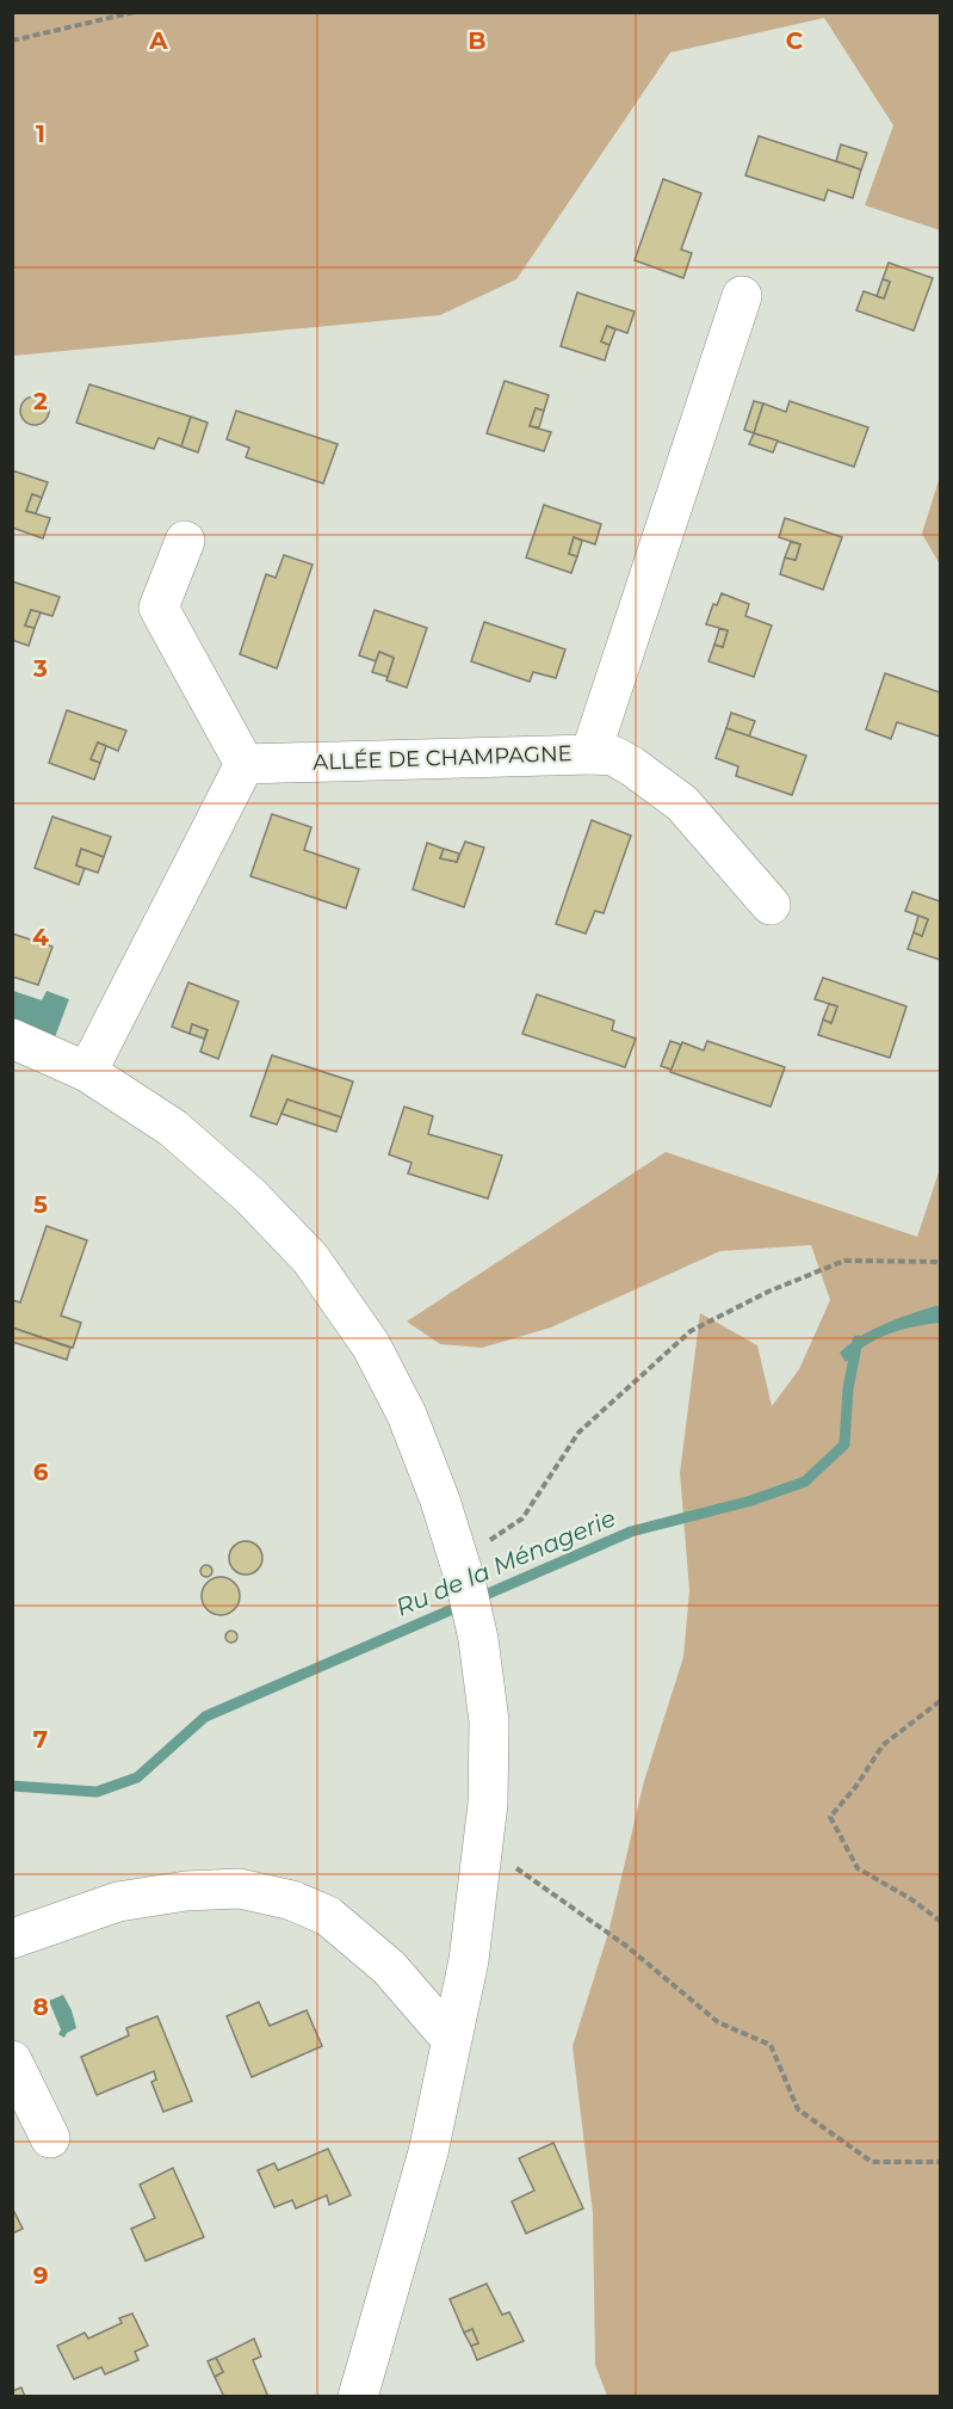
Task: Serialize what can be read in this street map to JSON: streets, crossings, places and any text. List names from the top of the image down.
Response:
{
  "streets": {
    "street": ["ALLÉE DE CHAMPAGNE"]
  },
  "water": ["Ru de la Ménagerie"],
  "grid": {
    "columns": ["A", "B", "C"],
    "rows": [
      "1",
      "2",
      "3",
      "4",
      "5",
      "6",
      "7",
      "8",
      "9"
    ]
  }
}
